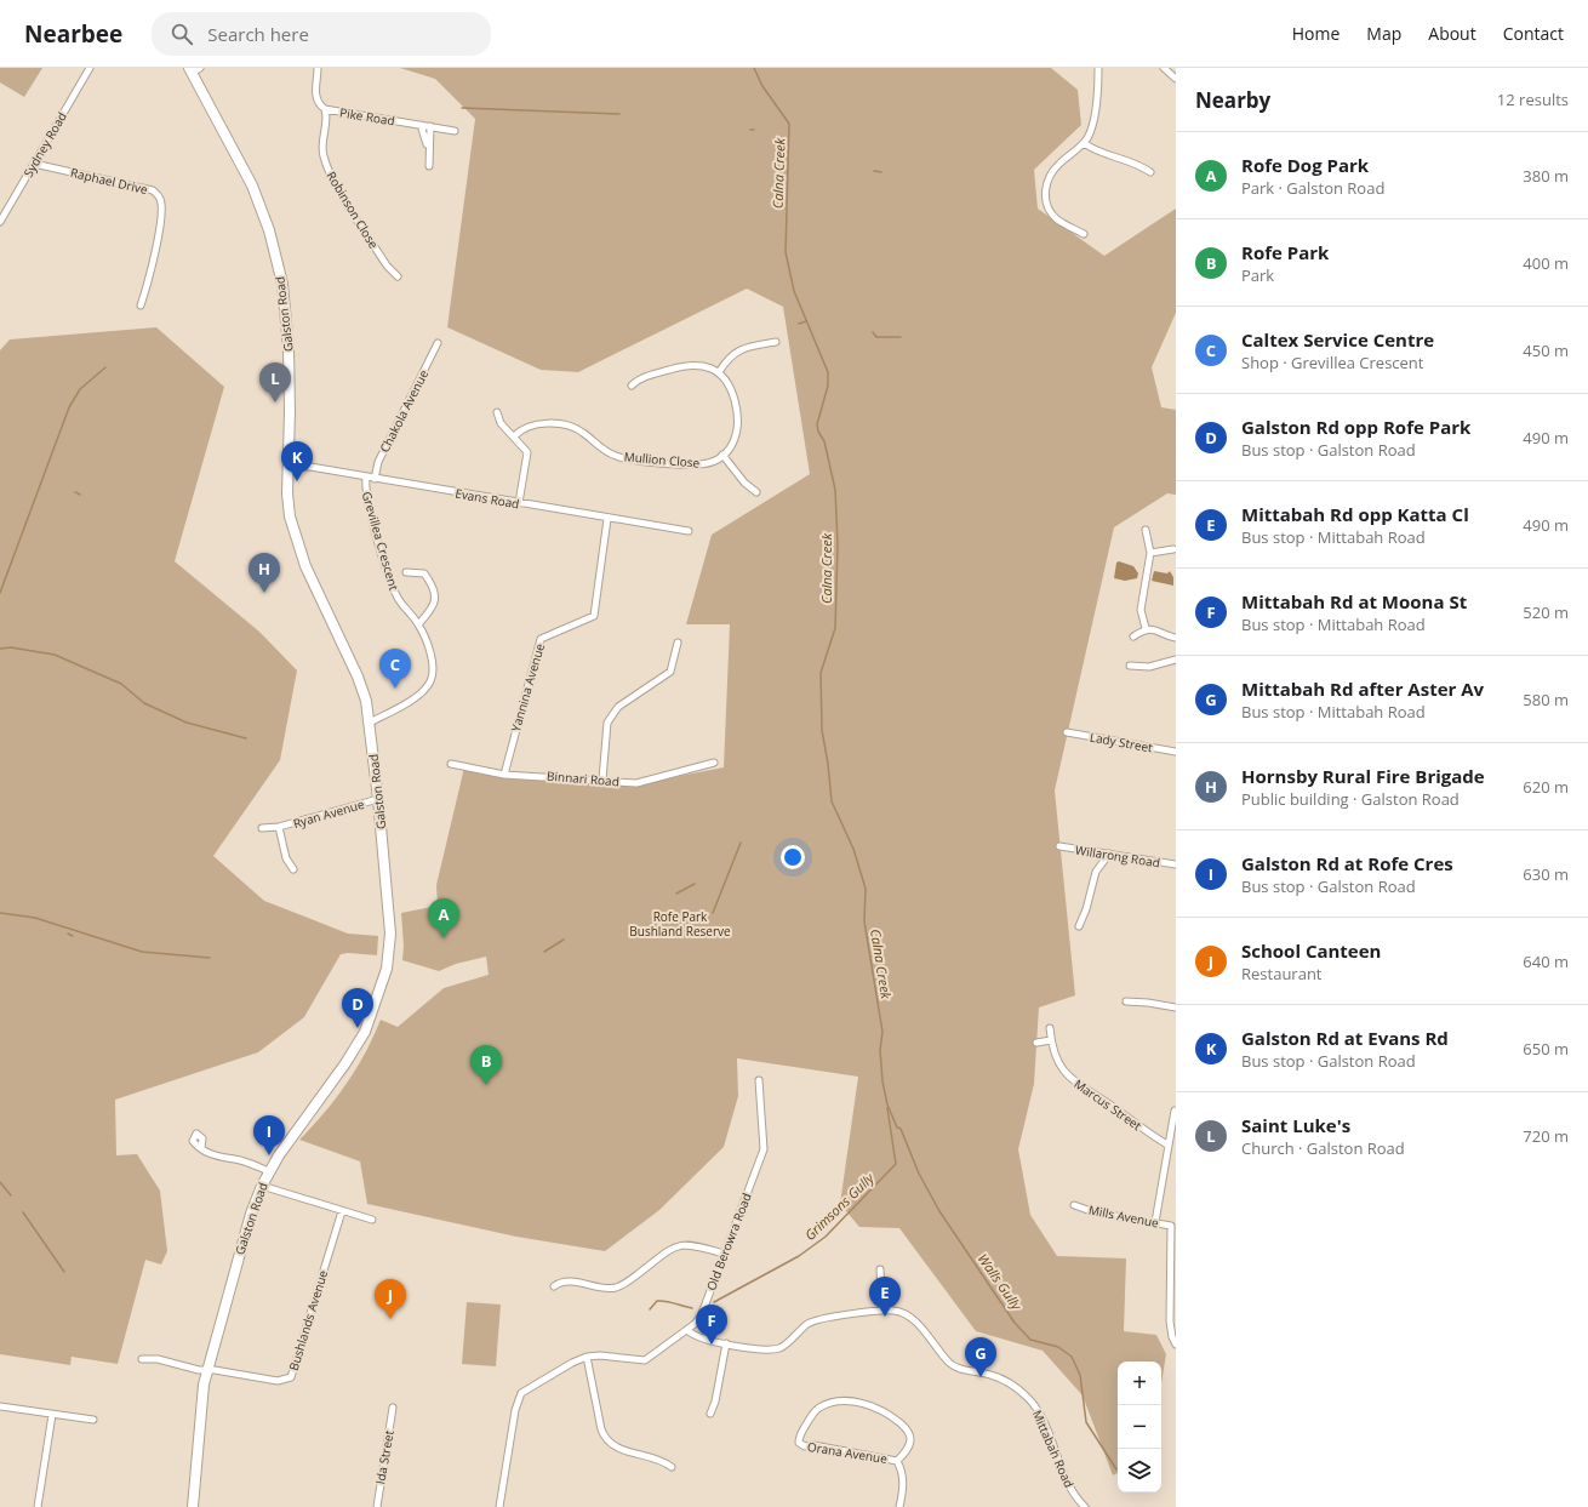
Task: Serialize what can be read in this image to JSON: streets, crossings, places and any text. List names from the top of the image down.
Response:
{
  "streets": {
    "main road": ["Galston Road"],
    "street": [
      "Pike Road",
      "Sydney Road",
      "Raphael Drive",
      "Robinson Close",
      "Chakola Avenue",
      "Mullion Close",
      "Evans Road",
      "Grevillea Crescent",
      "Yannina Avenue",
      "Lady Street",
      "Binnari Road",
      "Ryan Avenue",
      "Willarong Road",
      "Marcus Street",
      "Mills Avenue",
      "Old Berowra Road",
      "Bushlands Avenue",
      "Mittabah Road",
      "Orana Avenue",
      "Ida Street"
    ]
  },
  "crossings": [
    ["Pike Road", "Robinson Close"],
    ["Sydney Road", "Raphael Drive"],
    ["Galston Road", "Evans Road"],
    ["Galston Road", "Grevillea Crescent"],
    ["Galston Road", "Ryan Avenue"],
    ["Galston Road", "Bushlands Avenue"],
    ["Chakola Avenue", "Evans Road"],
    ["Evans Road", "Grevillea Crescent"],
    ["Evans Road", "Yannina Avenue"],
    ["Yannina Avenue", "Binnari Road"],
    ["Old Berowra Road", "Mittabah Road"]
  ],
  "water": ["Calna Creek", "Grimsons Gully", "Walls Gully"],
  "parks": ["Rofe Park Bushland Reserve"],
  "page": {
    "header": "Nearbee",
    "search": "Search here",
    "nav": [
      "Home",
      "Map",
      "About",
      "Contact"
    ],
    "heading": ["Nearby", "12 results"],
    "list": [
      {
        "mark": "A",
        "name": "Rofe Dog Park",
        "note": "Park · Galston Road",
        "value": "380 m"
      },
      {
        "mark": "B",
        "name": "Rofe Park",
        "note": "Park",
        "value": "400 m"
      },
      {
        "mark": "C",
        "name": "Caltex Service Centre",
        "note": "Shop · Grevillea Crescent",
        "value": "450 m"
      },
      {
        "mark": "D",
        "name": "Galston Rd opp Rofe Park",
        "note": "Bus stop · Galston Road",
        "value": "490 m"
      },
      {
        "mark": "E",
        "name": "Mittabah Rd opp Katta Cl",
        "note": "Bus stop · Mittabah Road",
        "value": "490 m"
      },
      {
        "mark": "F",
        "name": "Mittabah Rd at Moona St",
        "note": "Bus stop · Mittabah Road",
        "value": "520 m"
      },
      {
        "mark": "G",
        "name": "Mittabah Rd after Aster Av",
        "note": "Bus stop · Mittabah Road",
        "value": "580 m"
      },
      {
        "mark": "H",
        "name": "Hornsby Rural Fire Brigade",
        "note": "Public building · Galston Road",
        "value": "620 m"
      },
      {
        "mark": "I",
        "name": "Galston Rd at Rofe Cres",
        "note": "Bus stop · Galston Road",
        "value": "630 m"
      },
      {
        "mark": "J",
        "name": "School Canteen",
        "note": "Restaurant",
        "value": "640 m"
      },
      {
        "mark": "K",
        "name": "Galston Rd at Evans Rd",
        "note": "Bus stop · Galston Road",
        "value": "650 m"
      },
      {
        "mark": "L",
        "name": "Saint Luke's",
        "note": "Church · Galston Road",
        "value": "720 m"
      }
    ],
    "pins": [
      "L",
      "K",
      "H",
      "C",
      "A",
      "D",
      "B",
      "I",
      "E",
      "J",
      "F",
      "G"
    ],
    "map_buttons": ["+", "−"]
  }
}
